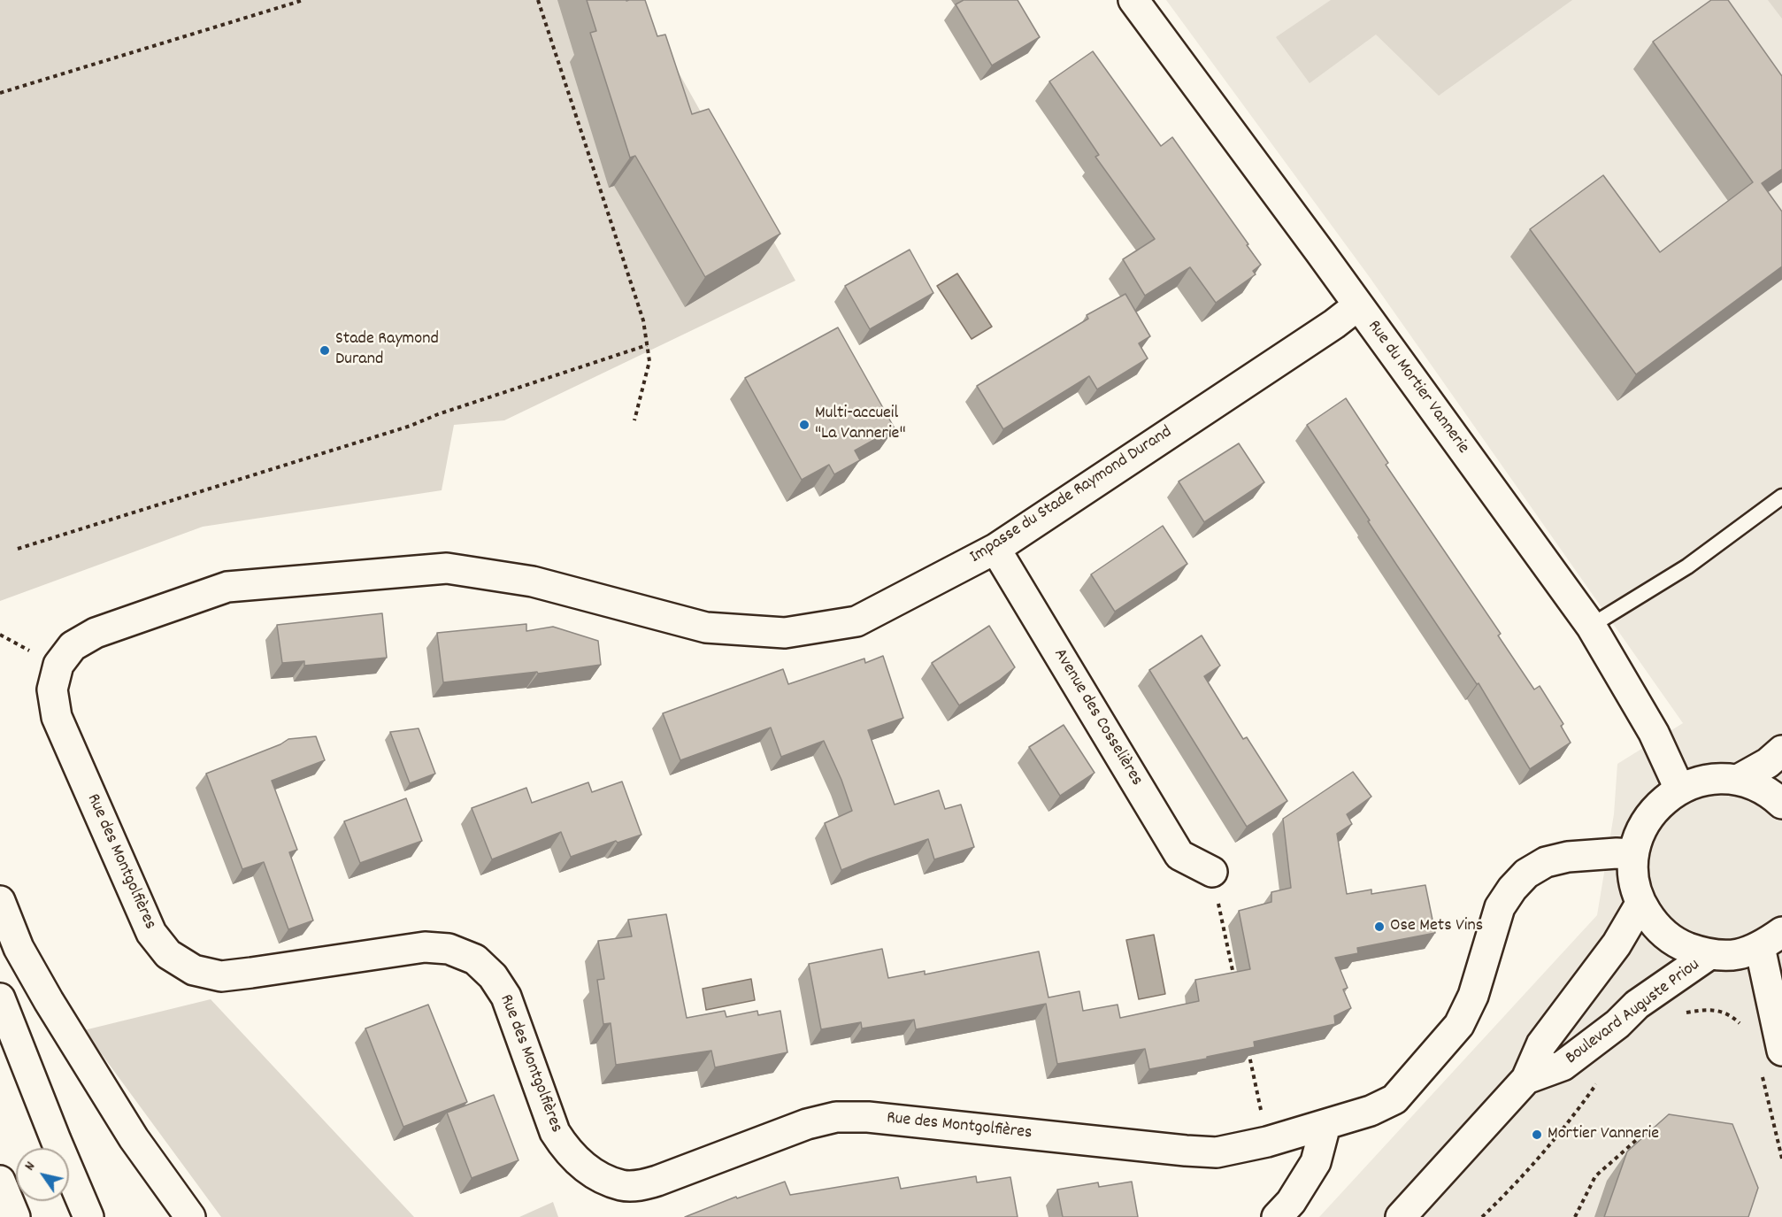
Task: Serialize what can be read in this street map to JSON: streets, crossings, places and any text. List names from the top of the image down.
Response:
{
  "streets": {
    "main road": [
      "Rue du Mortier Vannerie",
      "Impasse du Stade Raymond Durand",
      "Avenue des Cosselières",
      "Rue des Montgolfières",
      "Boulevard Auguste Priou"
    ]
  },
  "crossings": [
    ["Rue du Mortier Vannerie", "Impasse du Stade Raymond Durand"],
    ["Impasse du Stade Raymond Durand", "Avenue des Cosselières"],
    ["Impasse du Stade Raymond Durand", "Rue des Montgolfières"]
  ],
  "places": [
    "Stade Raymond Durand",
    "Multi-accueil \"La Vannerie\"",
    "Ose Mets Vins",
    "Mortier Vannerie"
  ],
  "north": "top left"
}
